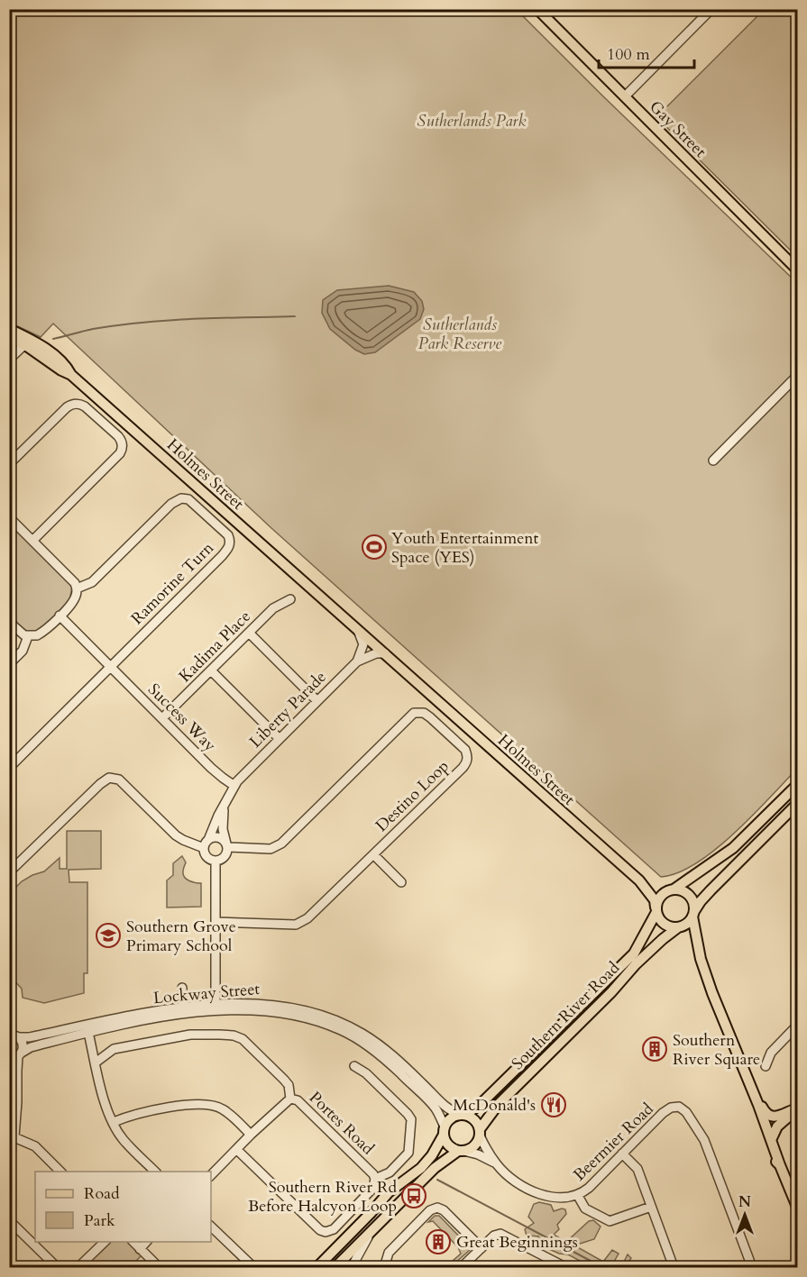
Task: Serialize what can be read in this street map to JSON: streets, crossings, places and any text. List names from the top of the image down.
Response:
{
  "streets": {
    "main road": ["Gay Street", "Holmes Street", "Southern River Road"],
    "street": [
      "Ramorine Turn",
      "Kadima Place",
      "Liberty Parade",
      "Success Way",
      "Destino Loop",
      "Lockway Street",
      "Portes Road",
      "Beermier Road"
    ]
  },
  "crossings": [
    ["Holmes Street", "Southern River Road"],
    ["Ramorine Turn", "Success Way"],
    ["Kadima Place", "Success Way"],
    ["Liberty Parade", "Success Way"],
    ["Liberty Parade", "Destino Loop"],
    ["Lockway Street", "Southern River Road"],
    ["Lockway Street", "Beermier Road"],
    ["Southern River Road", "Beermier Road"]
  ],
  "parks": ["Sutherlands Park", "Sutherlands Park Reserve"],
  "places": {
    "sports": ["Youth Entertainment Space (YES)"],
    "school or university": ["Southern Grove Primary School"],
    "building": ["Southern River Square", "Great Beginnings"],
    "restaurant": ["McDonald's"],
    "bus stop": ["Southern River Rd Before Halcyon Loop"]
  },
  "legend": ["Road", "Park"],
  "scale_bar": "100 m",
  "north": "top"
}
